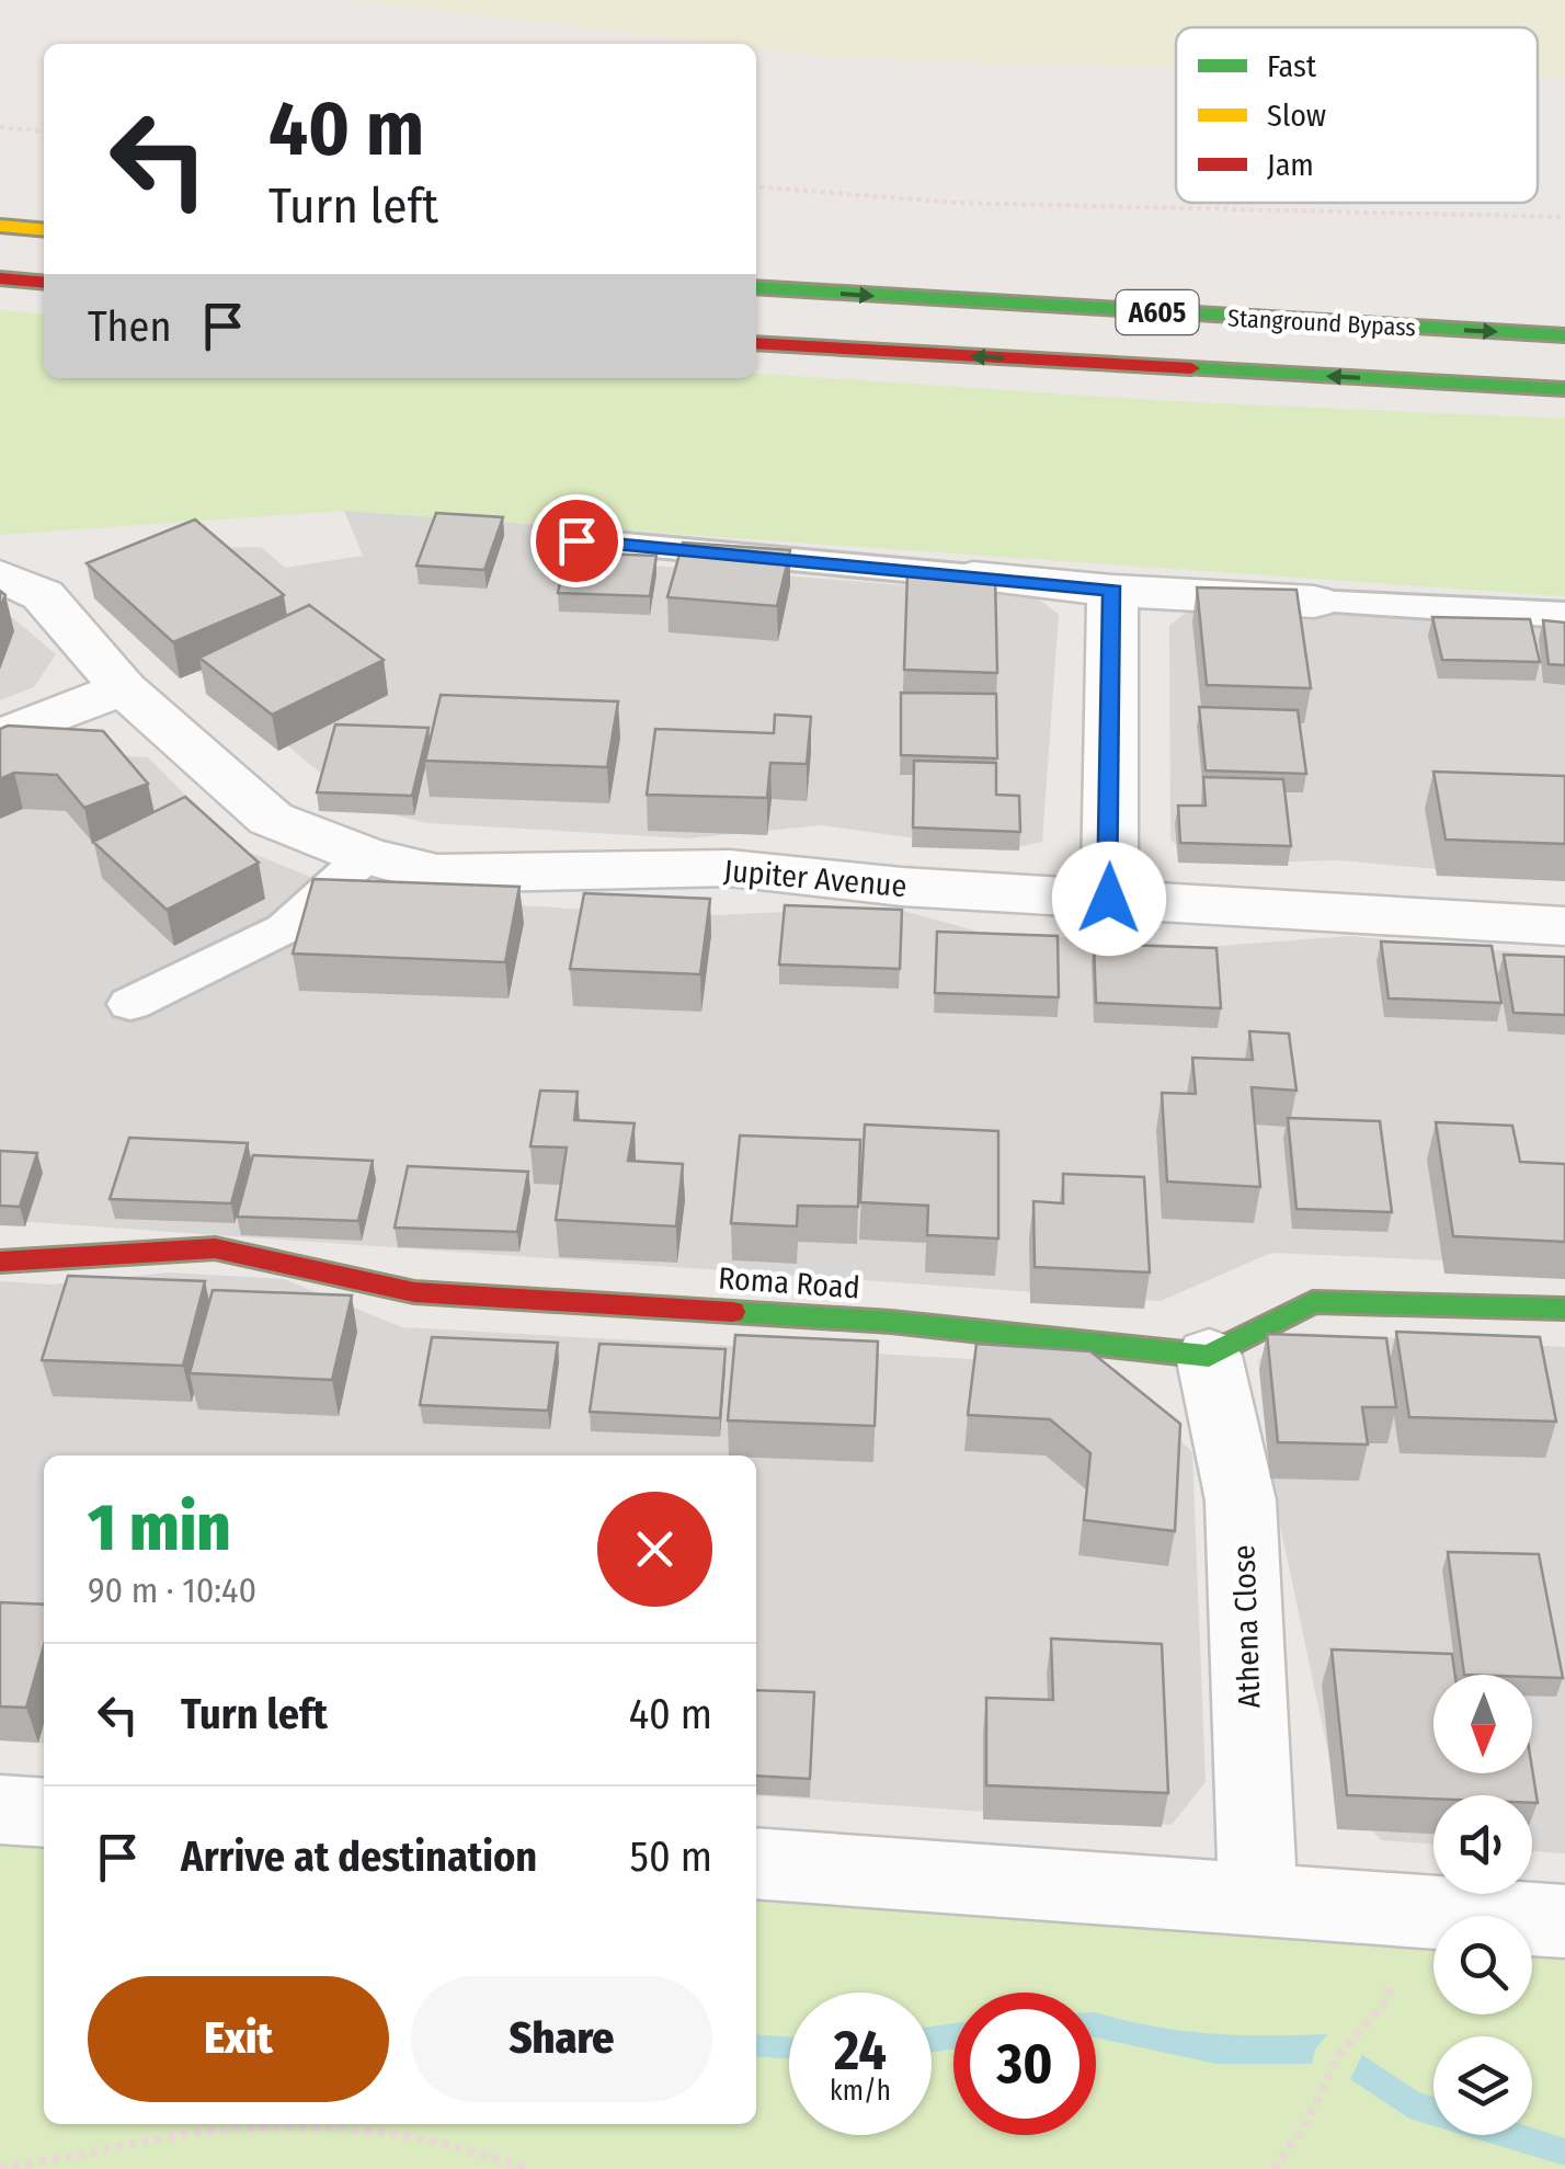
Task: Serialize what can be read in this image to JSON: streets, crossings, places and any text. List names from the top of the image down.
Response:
{
  "streets": {
    "main road": ["A605", "Stanground Bypass", "Roma Road"],
    "street": ["Jupiter Avenue", "Athena Close"]
  },
  "crossings": [
    ["Roma Road", "Athena Close"]
  ],
  "legend": ["Fast", "Slow", "Jam"],
  "north": "bottom",
  "page": {
    "turn": ["40 m", "Turn left"],
    "then": "Then",
    "heading": ["1 min", "90 m · 10:40"],
    "list": [
      {
        "name": "Turn left",
        "value": "40 m"
      },
      {
        "name": "Arrive at destination",
        "value": "50 m"
      }
    ],
    "buttons": ["Exit", "Share"],
    "speed": "24 km/h",
    "limit": "30"
  }
}
